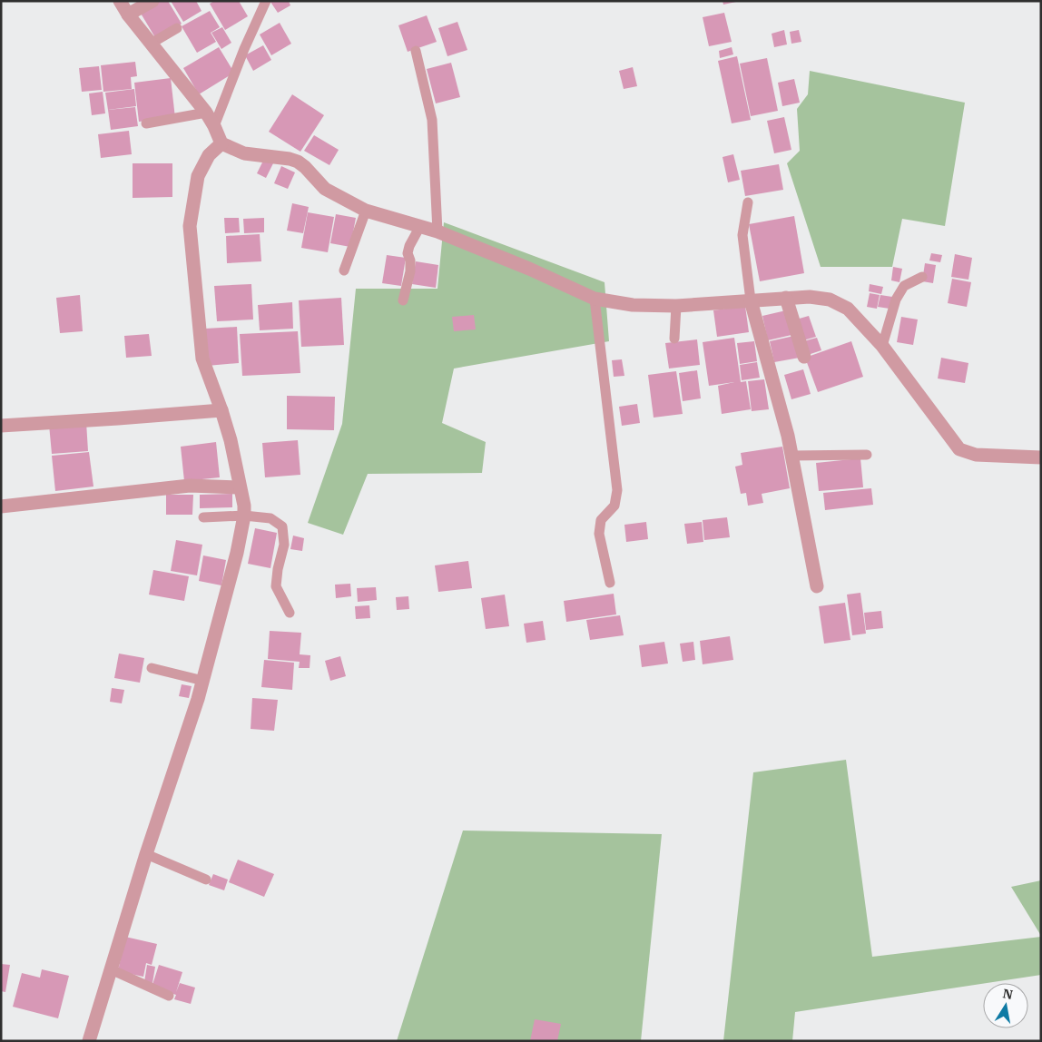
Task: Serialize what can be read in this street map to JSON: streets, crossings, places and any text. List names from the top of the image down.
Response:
{
  "north": "top"
}
